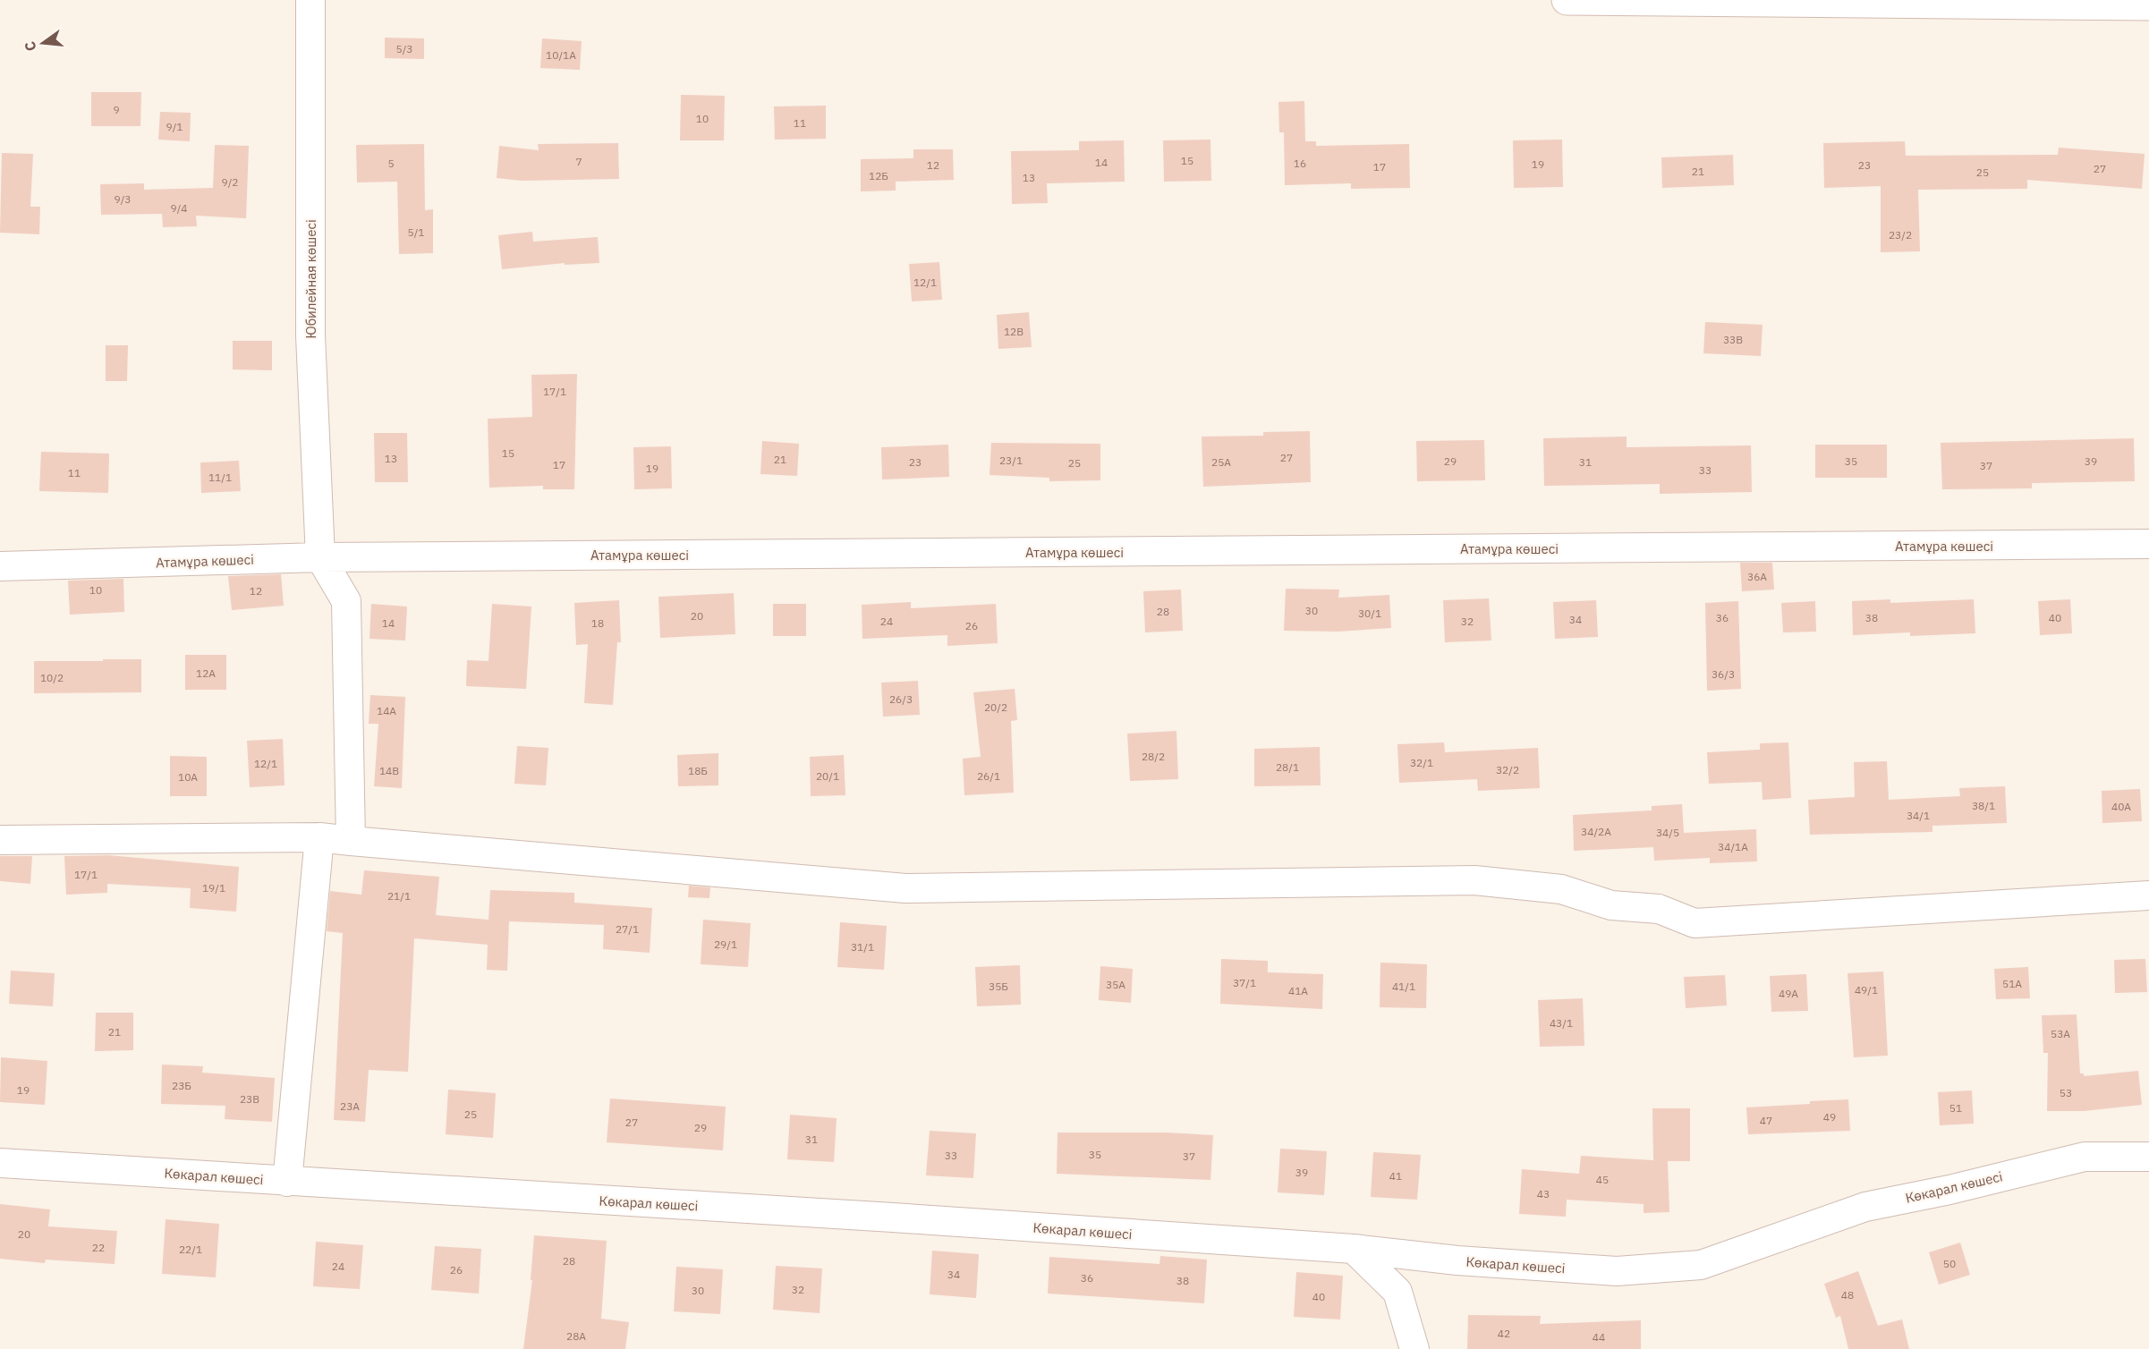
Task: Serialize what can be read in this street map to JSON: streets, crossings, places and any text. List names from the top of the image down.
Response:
{
  "streets": {
    "street": ["Юбилейная көшесі", "Атамұра көшесі", "Көкарал көшесі"]
  },
  "crossings": [
    ["Юбилейная көшесі", "Атамұра көшесі"]
  ],
  "house_numbers": [
    "5/3",
    "10/1А",
    "9",
    "10",
    "11",
    "9/1",
    "15",
    "7",
    "14",
    "5",
    "16",
    "19",
    "12",
    "23",
    "17",
    "27",
    "21",
    "25",
    "12Б",
    "13",
    "9/2",
    "9/3",
    "9/4",
    "5/1",
    "23/2",
    "12/1",
    "12В",
    "33В",
    "17/1",
    "15",
    "27",
    "13",
    "21",
    "23/1",
    "29",
    "35",
    "39",
    "23",
    "25А",
    "31",
    "25",
    "17",
    "37",
    "19",
    "33",
    "11",
    "11/1",
    "36А",
    "10",
    "12",
    "30",
    "28",
    "30/1",
    "20",
    "36",
    "38",
    "40",
    "34",
    "24",
    "32",
    "14",
    "18",
    "26",
    "12А",
    "36/3",
    "10/2",
    "26/3",
    "20/2",
    "14А",
    "28/2",
    "32/1",
    "12/1",
    "28/1",
    "32/2",
    "14В",
    "18Б",
    "20/1",
    "26/1",
    "10А",
    "38/1",
    "40А",
    "34/1",
    "34/2А",
    "34/5",
    "34/1А",
    "17/1",
    "19/1",
    "21/1",
    "27/1",
    "29/1",
    "31/1",
    "37/1",
    "51А",
    "35А",
    "35Б",
    "41/1",
    "49/1",
    "41А",
    "49А",
    "43/1",
    "21",
    "53А",
    "23Б",
    "19",
    "53",
    "23В",
    "23А",
    "51",
    "25",
    "49",
    "47",
    "27",
    "29",
    "31",
    "35",
    "33",
    "37",
    "39",
    "41",
    "45",
    "43",
    "20",
    "22",
    "22/1",
    "28",
    "50",
    "24",
    "26",
    "34",
    "36",
    "38",
    "32",
    "30",
    "48",
    "40",
    "42",
    "28А",
    "44"
  ],
  "north": "left"
}
